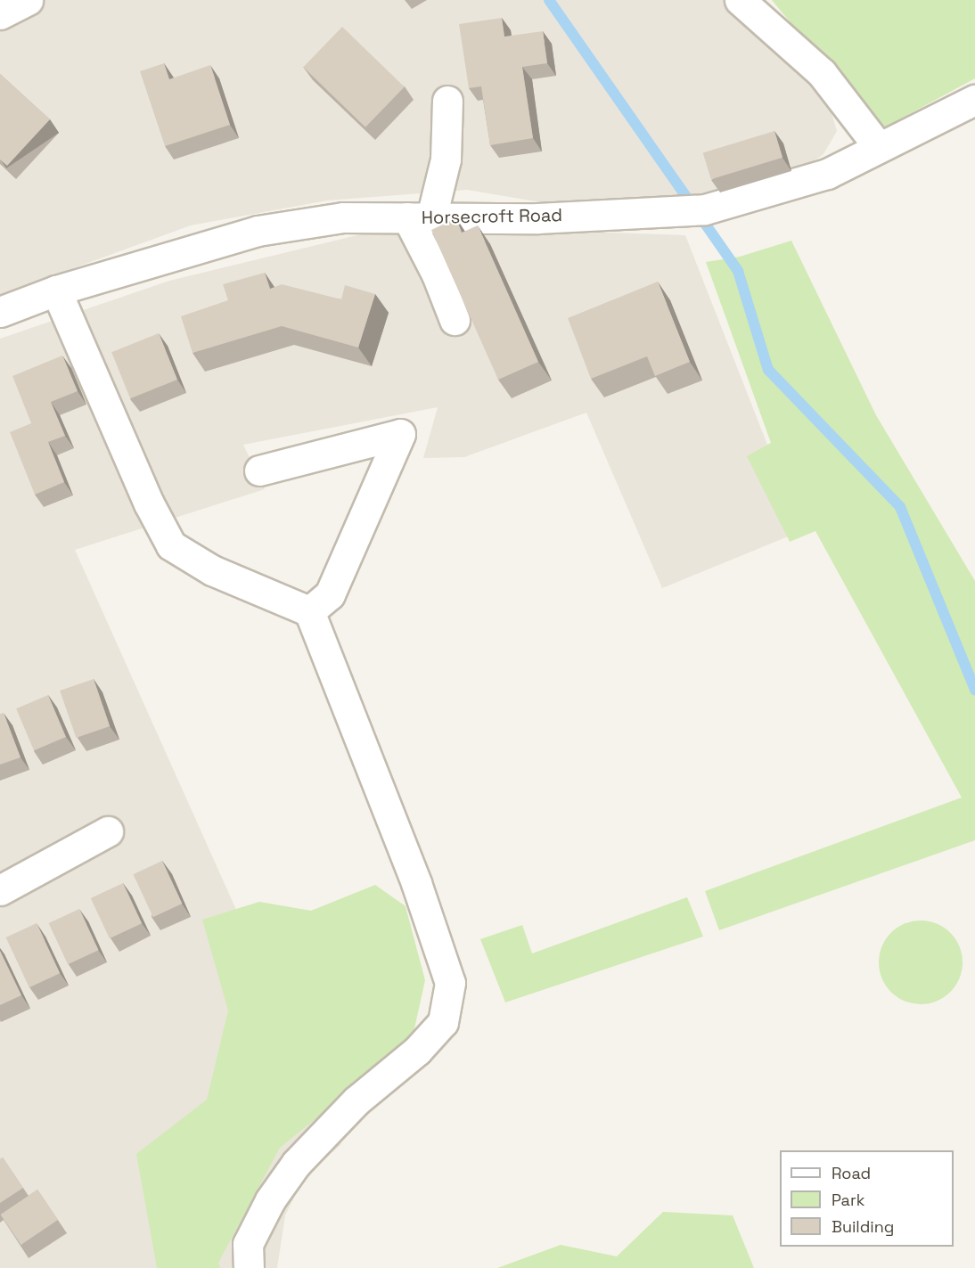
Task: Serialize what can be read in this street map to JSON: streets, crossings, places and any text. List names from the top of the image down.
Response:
{
  "streets": {
    "street": ["Horsecroft Road"]
  },
  "legend": ["Road", "Park", "Building"]
}
